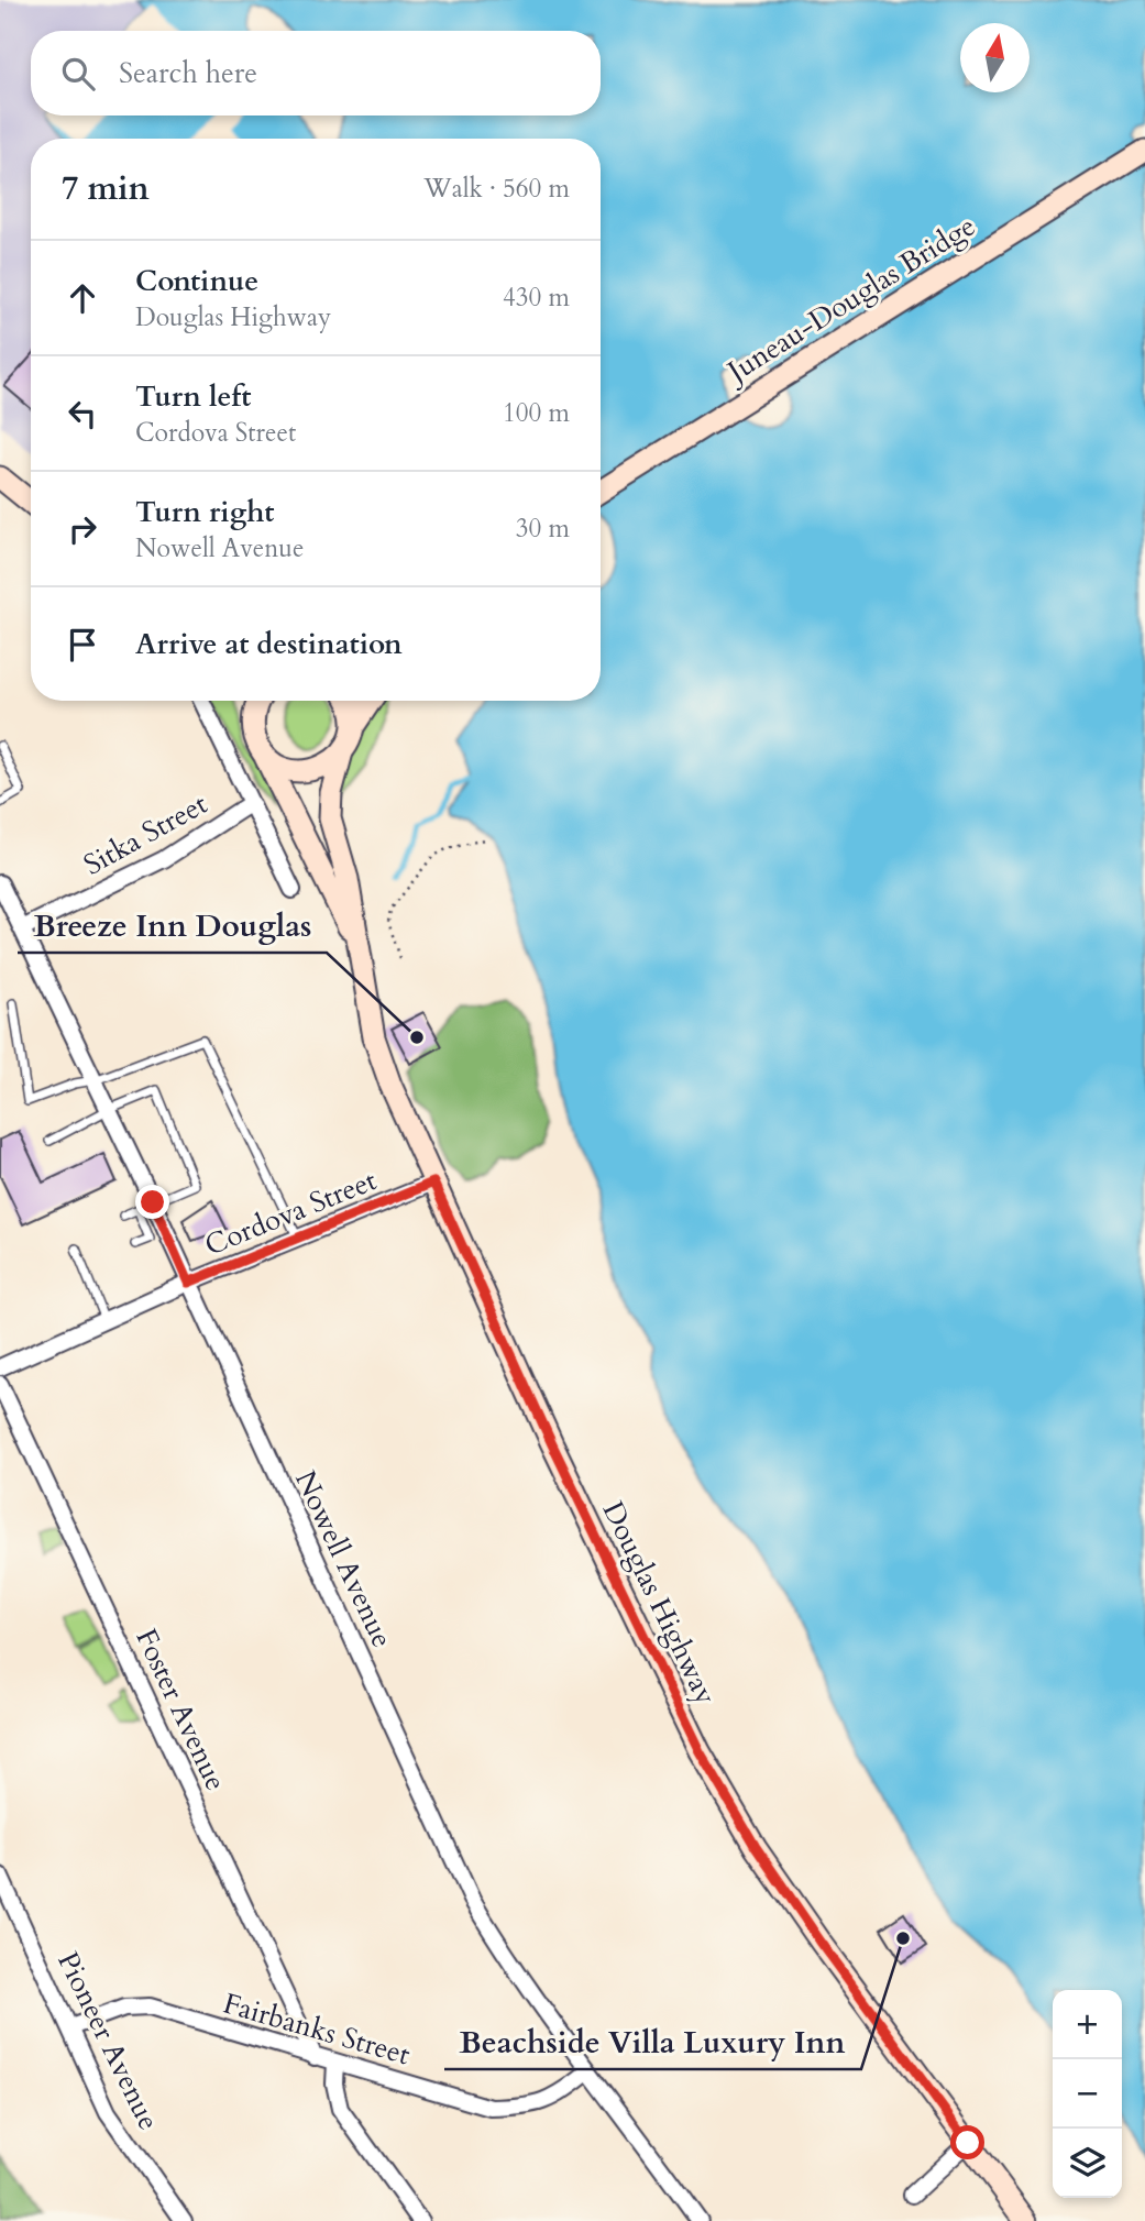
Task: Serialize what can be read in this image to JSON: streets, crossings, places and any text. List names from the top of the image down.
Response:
{
  "streets": {
    "main road": ["Juneau-Douglas Bridge", "Douglas Highway"],
    "street": [
      "Sitka Street",
      "Cordova Street",
      "Nowell Avenue",
      "Foster Avenue",
      "Fairbanks Street",
      "Pioneer Avenue"
    ]
  },
  "crossings": [
    ["Sitka Street", "Nowell Avenue"],
    ["Cordova Street", "Nowell Avenue"],
    ["Cordova Street", "Douglas Highway"],
    ["Nowell Avenue", "Fairbanks Street"],
    ["Foster Avenue", "Fairbanks Street"],
    ["Fairbanks Street", "Pioneer Avenue"]
  ],
  "places": ["Breeze Inn Douglas", "Beachside Villa Luxury Inn"],
  "north": "top",
  "page": {
    "search": "Search here",
    "heading": ["7 min", "Walk · 560 m"],
    "list": [
      ["Continue", "Douglas Highway", "430 m"],
      ["Turn left", "Cordova Street", "100 m"],
      ["Turn right", "Nowell Avenue", "30 m"],
      "Arrive at destination"
    ],
    "map_buttons": ["+", "−"]
  }
}
